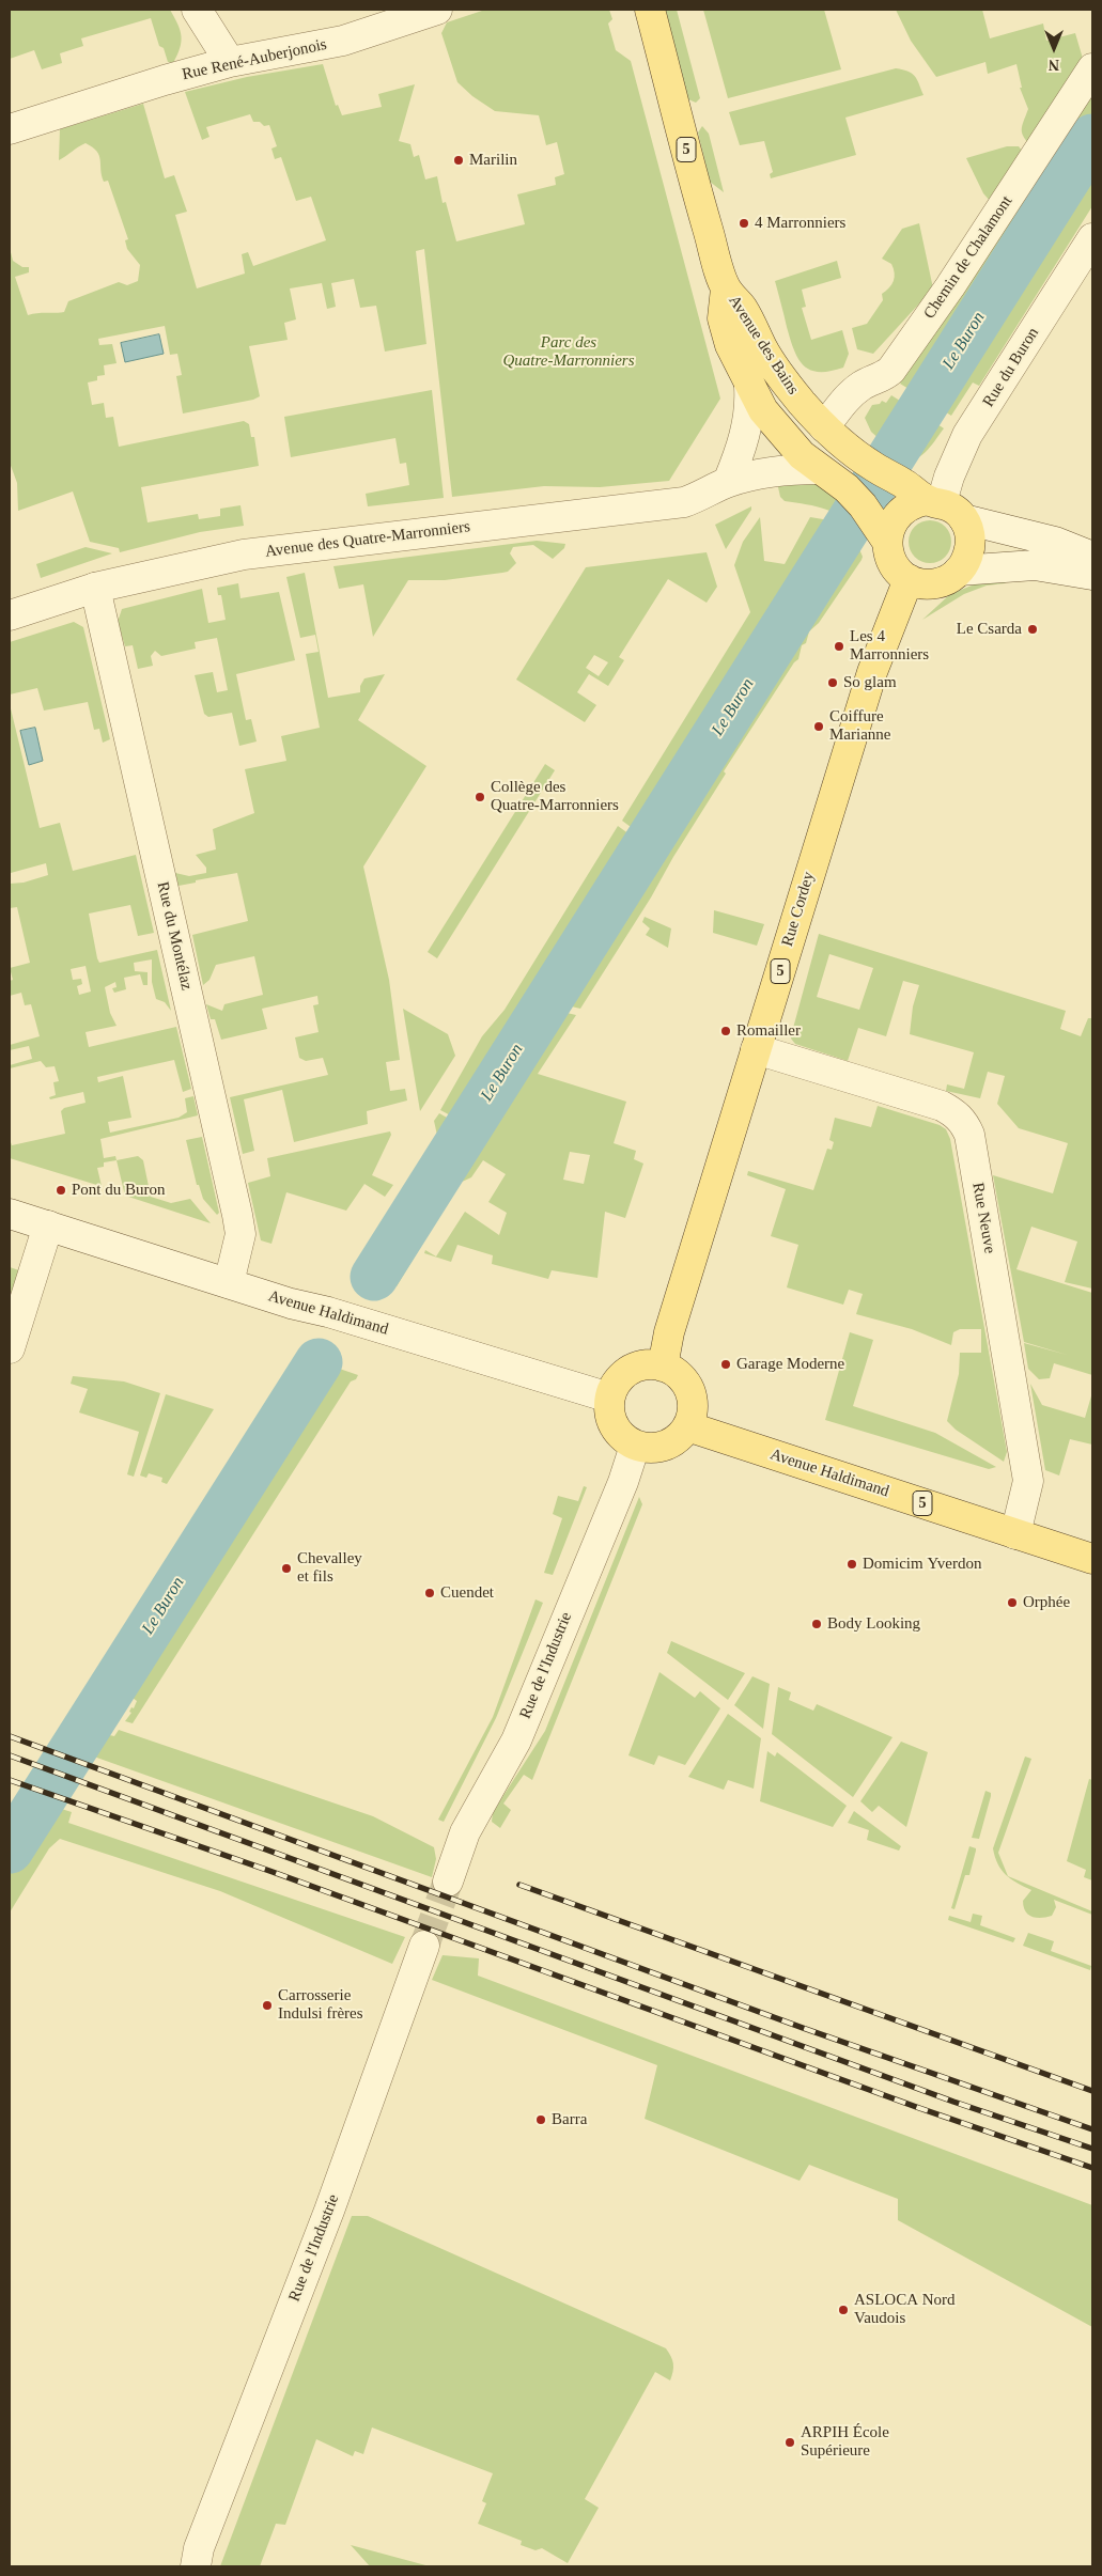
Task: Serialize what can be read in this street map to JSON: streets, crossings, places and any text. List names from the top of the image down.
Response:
{
  "streets": {
    "main road": [
      "5",
      "Avenue des Bains",
      "Rue Cordey",
      "Avenue Haldimand"
    ],
    "street": [
      "Rue René-Auberjonois",
      "Chemin de Chalamont",
      "Rue du Buron",
      "Avenue des Quatre-Marronniers",
      "Rue du Montélaz",
      "Rue Neuve",
      "Rue de l'Industrie"
    ]
  },
  "crossings": [
    ["Chemin de Chalamont", "Avenue des Bains"],
    ["Avenue des Bains", "Rue du Buron"],
    ["Avenue des Bains", "Avenue des Quatre-Marronniers"],
    ["Avenue des Bains", "Rue Cordey"],
    ["Rue du Buron", "Rue Cordey"],
    ["Avenue des Quatre-Marronniers", "Rue du Montélaz"],
    ["Rue Cordey", "Rue Neuve"],
    ["Rue Cordey", "Avenue Haldimand"],
    ["Rue Cordey", "Rue de l'Industrie"],
    ["Rue du Montélaz", "Avenue Haldimand"],
    ["Rue Neuve", "Avenue Haldimand"],
    ["Avenue Haldimand", "Rue de l'Industrie"]
  ],
  "water": ["Le Buron"],
  "parks": ["Parc des Quatre-Marronniers"],
  "places": [
    "Marilin",
    "4 Marronniers",
    "Le Csarda",
    "Les 4 Marronniers",
    "So glam",
    "Coiffure Marianne",
    "Collège des Quatre-Marronniers",
    "Romailler",
    "Pont du Buron",
    "Garage Moderne",
    "Domicim Yverdon",
    "Chevalley et fils",
    "Cuendet",
    "Orphée",
    "Body Looking",
    "Carrosserie Indulsi frères",
    "Barra",
    "ASLOCA Nord Vaudois",
    "ARPIH École Supérieure"
  ],
  "north": "bottom"
}
